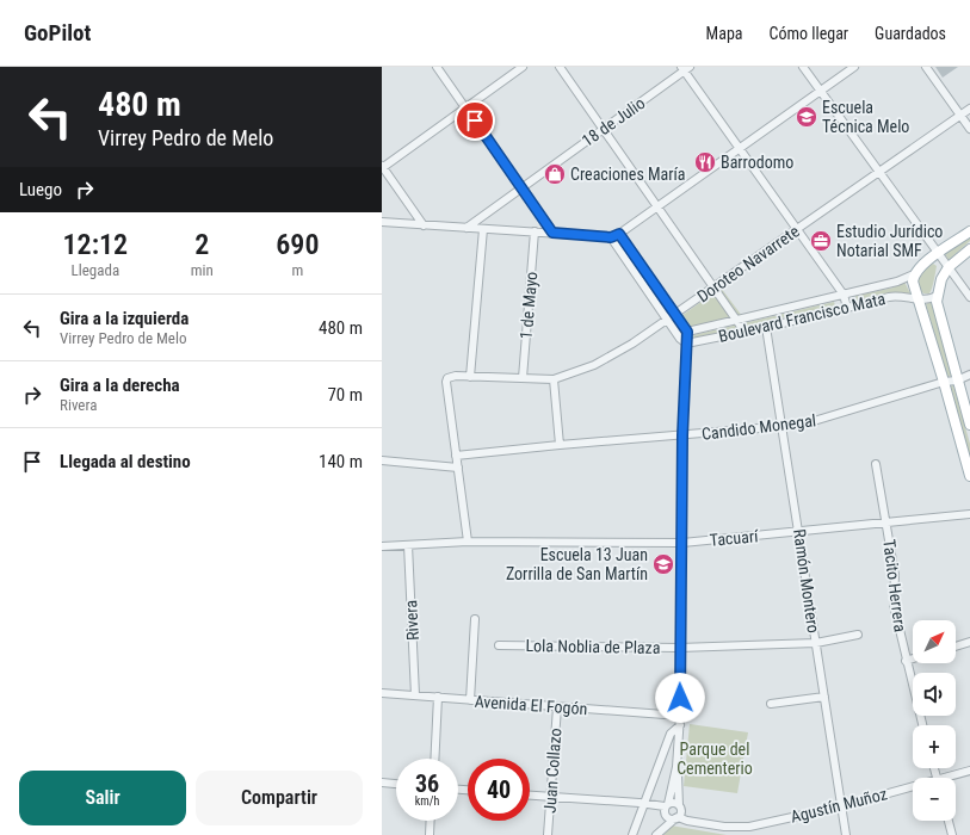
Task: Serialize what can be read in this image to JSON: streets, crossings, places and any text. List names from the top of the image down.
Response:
{
  "streets": {
    "main road": ["Boulevard Francisco Mata"],
    "street": [
      "18 de Julio",
      "Doroteo Navarrete",
      "1 de Mayo",
      "Candido Monegal",
      "Tacuarí",
      "Ramón Montero",
      "Tacito Herrera",
      "Rivera",
      "Lola Noblia de Plaza",
      "Avenida El Fogón",
      "Juan Collazo",
      "Agustín Muñoz"
    ]
  },
  "crossings": [
    ["Doroteo Navarrete", "1 de Mayo"],
    ["Doroteo Navarrete", "Candido Monegal"],
    ["Boulevard Francisco Mata", "Ramón Montero"],
    ["Candido Monegal", "Ramón Montero"],
    ["Tacuarí", "Ramón Montero"],
    ["Tacuarí", "Tacito Herrera"],
    ["Tacuarí", "Rivera"],
    ["Ramón Montero", "Lola Noblia de Plaza"],
    ["Ramón Montero", "Agustín Muñoz"],
    ["Rivera", "Avenida El Fogón"],
    ["Avenida El Fogón", "Juan Collazo"]
  ],
  "parks": ["Parque del Cementerio"],
  "places": {
    "school or university": ["Escuela Técnica Melo", "Escuela 13 Juan Zorrilla de San Martín"],
    "restaurant": ["Barrodomo"],
    "shop": ["Creaciones María"],
    "office": ["Estudio Jurídico Notarial SMF"]
  },
  "north": "top right",
  "page": {
    "header": "GoPilot",
    "nav": ["Mapa", "Cómo llegar", "Guardados"],
    "turn": ["480 m", "Virrey Pedro de Melo"],
    "then": "Luego",
    "eta": [
      "12:12",
      "Llegada",
      "2",
      "min",
      "690",
      "m"
    ],
    "list": [
      {
        "name": "Gira a la izquierda",
        "note": "Virrey Pedro de Melo",
        "value": "480 m"
      },
      {
        "name": "Gira a la derecha",
        "note": "Rivera",
        "value": "70 m"
      },
      {
        "name": "Llegada al destino",
        "value": "140 m"
      }
    ],
    "map_buttons": ["+", "−"],
    "speed": "36 km/h",
    "limit": "40",
    "buttons": ["Salir", "Compartir"]
  }
}
